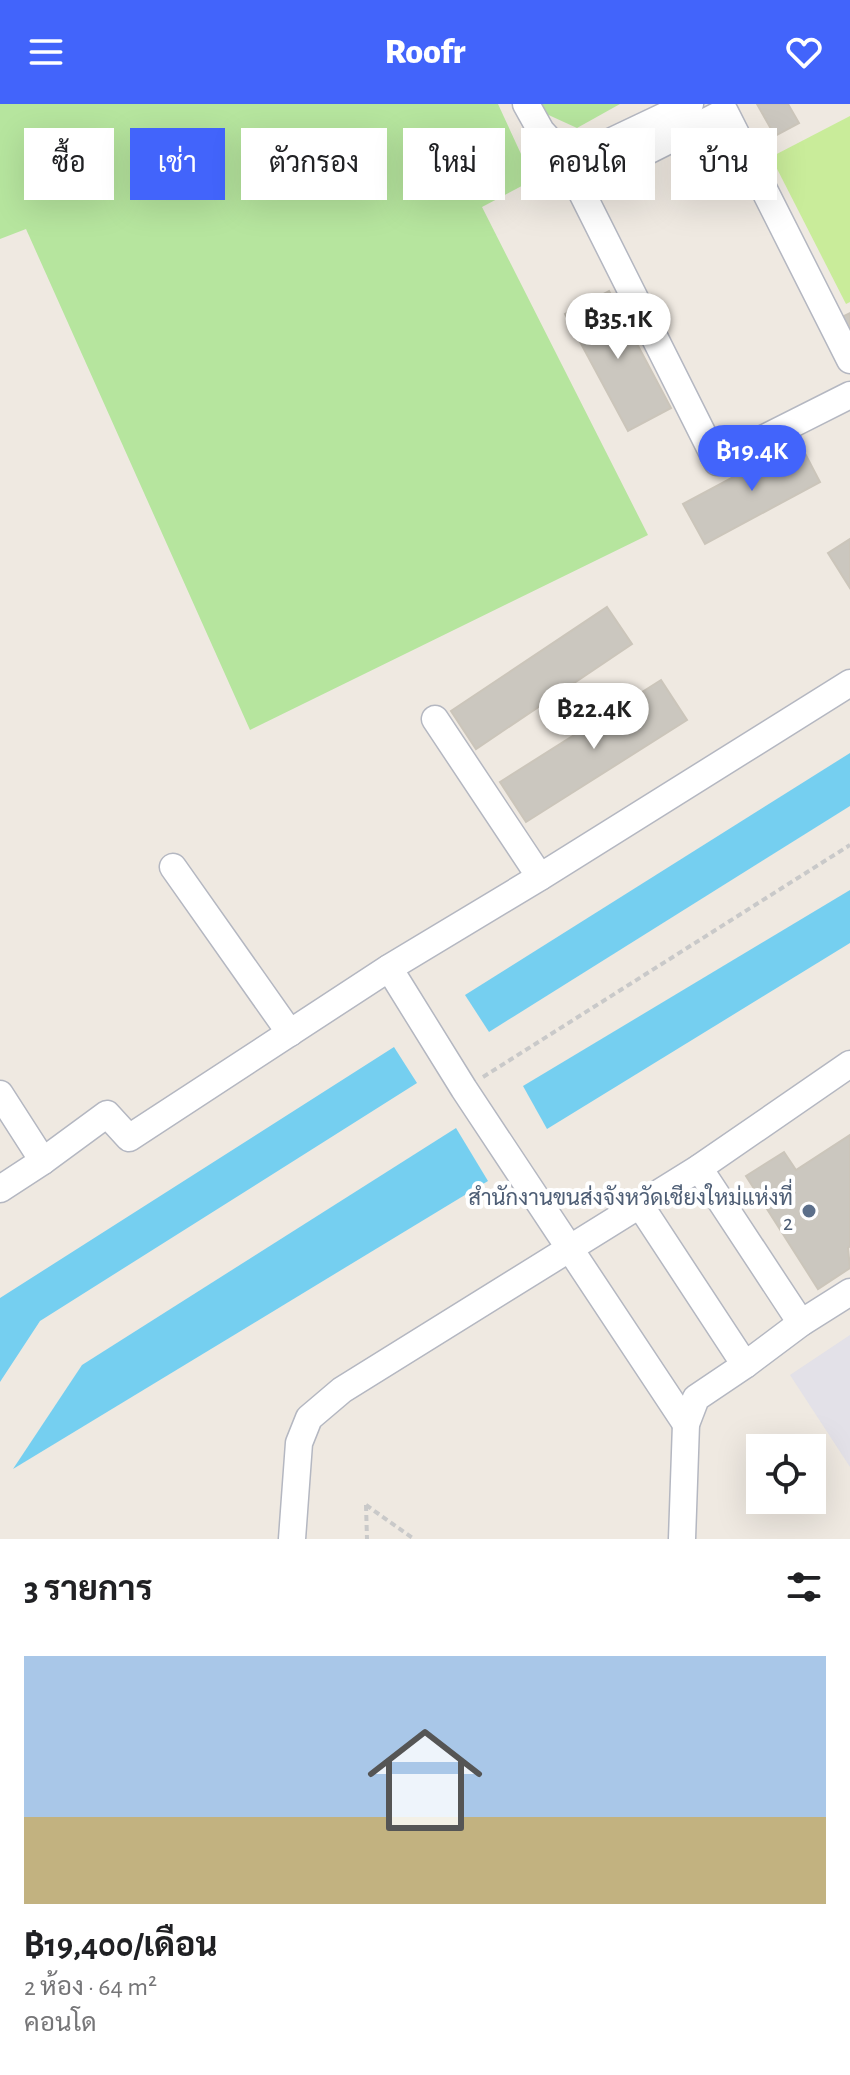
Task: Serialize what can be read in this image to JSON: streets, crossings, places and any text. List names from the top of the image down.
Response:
{
  "places": ["สำนักงานขนส่งจังหวัดเชียงใหม่แห่งที่ 2"],
  "page": {
    "header": "Roofr",
    "chip": [
      "ซื้อ",
      "เช่า",
      "ตัวกรอง",
      "ใหม่",
      "คอนโด",
      "บ้าน"
    ],
    "price": ["฿35.1K", "฿19.4K", "฿22.4K"],
    "heading": "3 รายการ",
    "list": [
      {
        "name": "฿19,400/เดือน",
        "note": "2 ห้อง · 64 m² · คอนโด"
      }
    ]
  }
}
